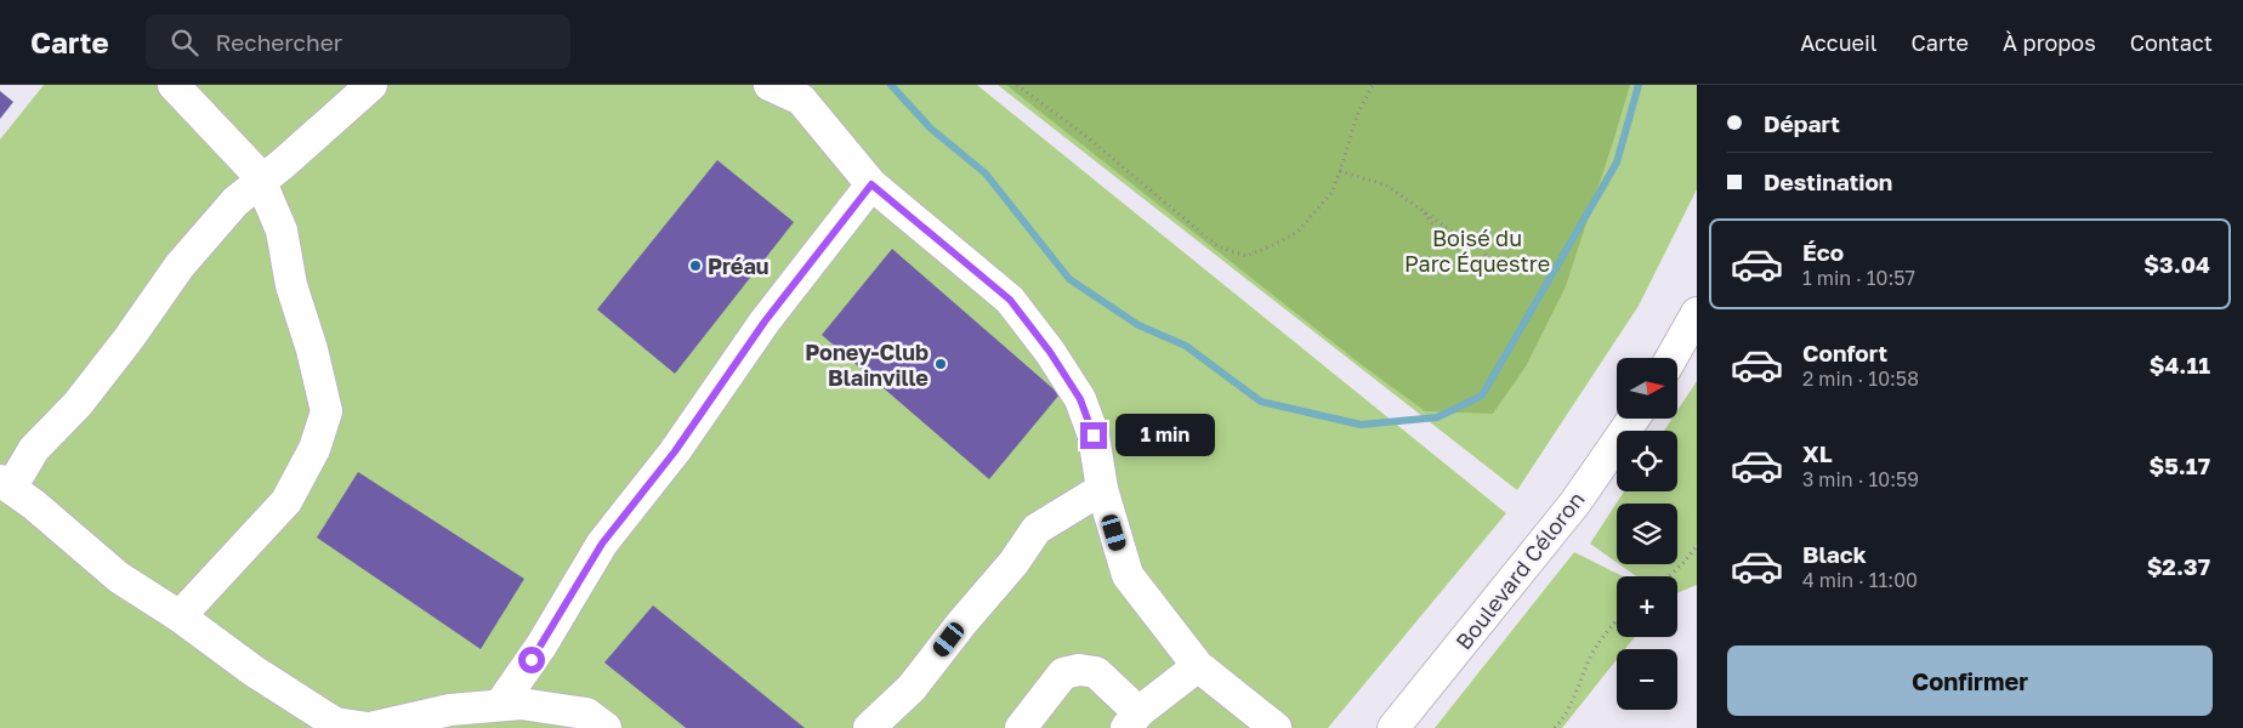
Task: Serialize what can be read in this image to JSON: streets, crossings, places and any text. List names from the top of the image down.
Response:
{
  "streets": {
    "street": ["Boulevard Céloron"]
  },
  "parks": ["Boisé du Parc Équestre"],
  "places": ["Préau", "Poney-Club Blainville"],
  "north": "right",
  "page": {
    "header": "Carte",
    "search": "Rechercher",
    "nav": [
      "Accueil",
      "Carte",
      "À propos",
      "Contact"
    ],
    "banner": ["Départ", "Destination"],
    "list": [
      {
        "name": "Éco",
        "note": "1 min · 10:57",
        "value": "$3.04"
      },
      {
        "name": "Confort",
        "note": "2 min · 10:58",
        "value": "$4.11"
      },
      {
        "name": "XL",
        "note": "3 min · 10:59",
        "value": "$5.17"
      },
      {
        "name": "Black",
        "note": "4 min · 11:00",
        "value": "$2.37"
      }
    ],
    "map_buttons": ["+", "−"],
    "bubble": "1 min",
    "buttons": "Confirmer"
  }
}
